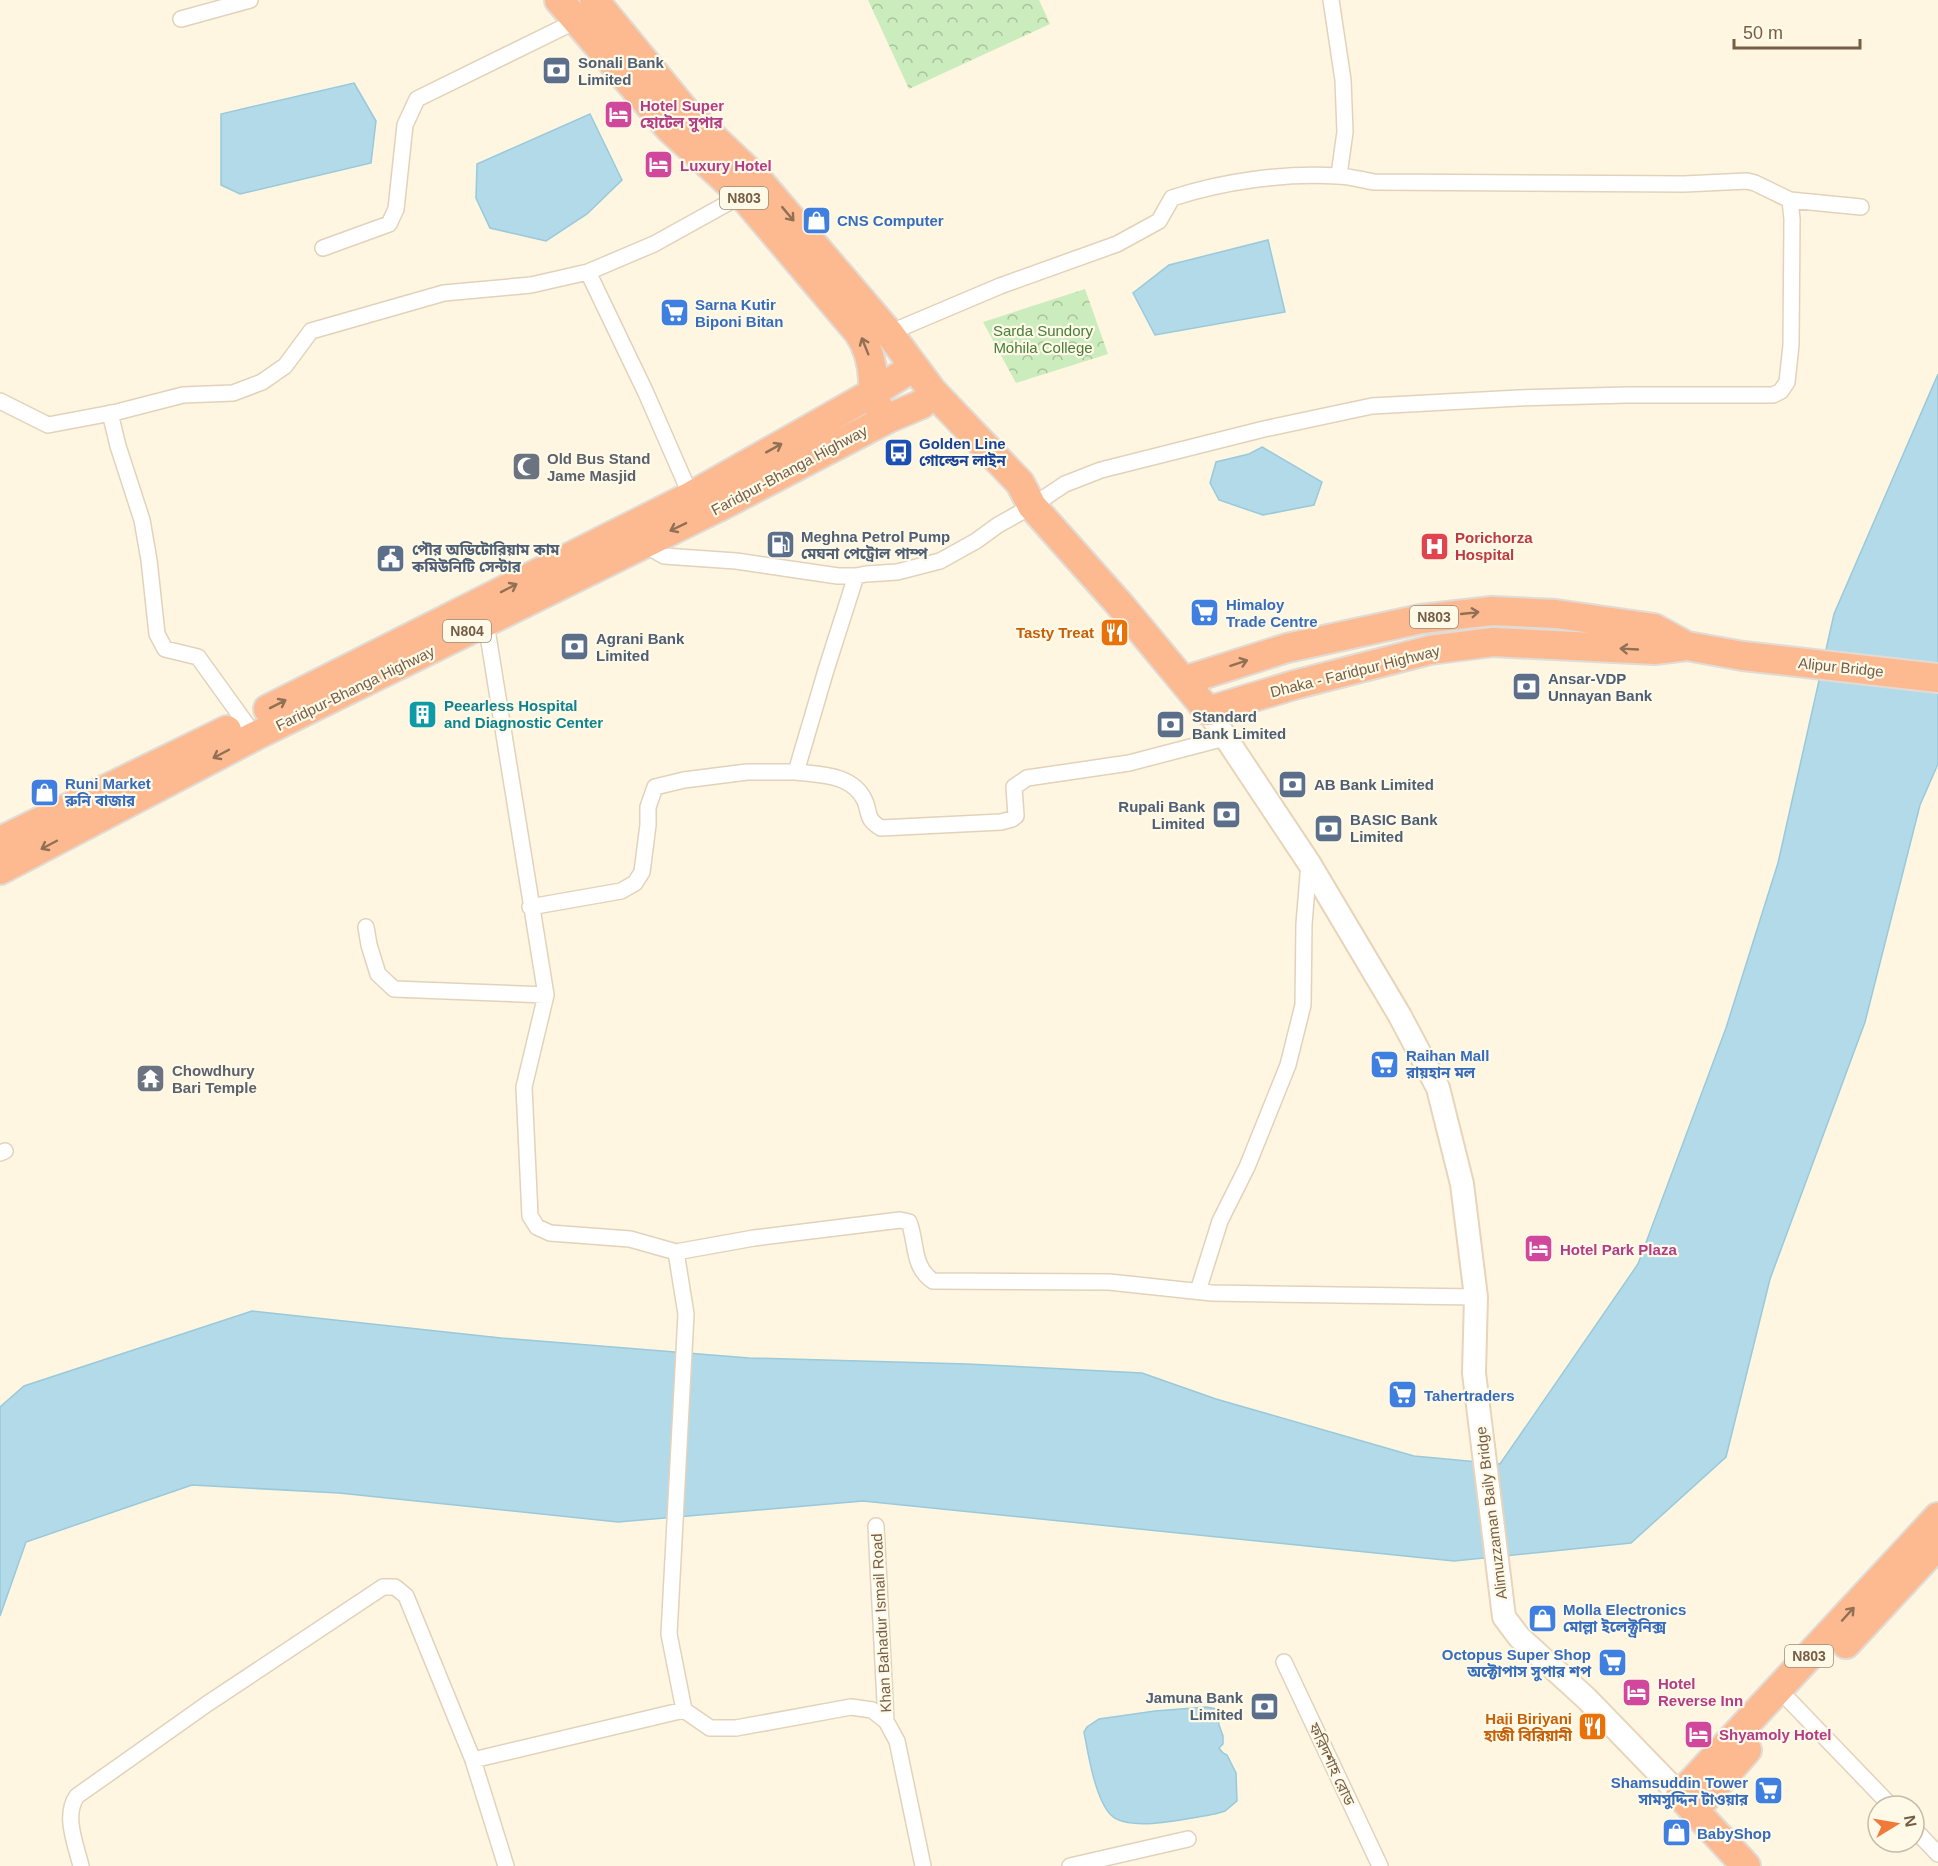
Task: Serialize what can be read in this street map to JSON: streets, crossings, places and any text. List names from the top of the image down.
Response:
{
  "streets": {
    "highway": [
      "N803",
      "Faridpur-Bhanga Highway",
      "N804",
      "Alipur Bridge",
      "Dhaka - Faridpur Highway"
    ],
    "main road": ["Alimuzzaman Baily Bridge"],
    "street": ["Khan Bahadur Ismail Road", "ফরিদশাহ রোড"]
  },
  "crossings": [
    ["N803", "Faridpur-Bhanga Highway"],
    ["N803", "Dhaka - Faridpur Highway"],
    ["N803", "Alimuzzaman Baily Bridge"],
    ["Alipur Bridge", "Dhaka - Faridpur Highway"],
    ["Dhaka - Faridpur Highway", "Alimuzzaman Baily Bridge"]
  ],
  "parks": ["Sarda Sundory Mohila College"],
  "places": {
    "bank": [
      "Sonali Bank Limited",
      "Agrani Bank Limited",
      "Ansar-VDP Unnayan Bank",
      "Standard Bank Limited",
      "AB Bank Limited",
      "Rupali Bank Limited",
      "BASIC Bank Limited",
      "Jamuna Bank Limited"
    ],
    "hotel": [
      "Hotel Super হোটেল সুপার",
      "Luxury Hotel",
      "Hotel Park Plaza",
      "Hotel Reverse Inn",
      "Shyamoly Hotel"
    ],
    "shop": [
      "CNS Computer",
      "Runi Market রুনি বাজার",
      "Molla Electronics মোল্লা ইলেক্ট্রনিক্স",
      "BabyShop"
    ],
    "supermarket": [
      "Sarna Kutir Biponi Bitan",
      "Himaloy Trade Centre",
      "Raihan Mall রায়হান মল",
      "Tahertraders",
      "Octopus Super Shop অক্টোপাস সুপার শপ",
      "Shamsuddin Tower সামসুদ্দিন টাওয়ার"
    ],
    "bus stop": ["Golden Line গোল্ডেন লাইন"],
    "mosque": ["Old Bus Stand Jame Masjid"],
    "fuel station": ["Meghna Petrol Pump মেঘনা পেট্রোল পাম্প"],
    "hospital": ["Porichorza Hospital"],
    "public building": ["পৌর অডিটোরিয়াম কাম কমিউনিটি সেন্টার"],
    "restaurant": ["Tasty Treat", "Haji Biriyani হাজী বিরিয়ানী"],
    "building": ["Peearless Hospital and Diagnostic Center"],
    "temple": ["Chowdhury Bari Temple"]
  },
  "scale_bar": "50 m",
  "north": "right"
}
